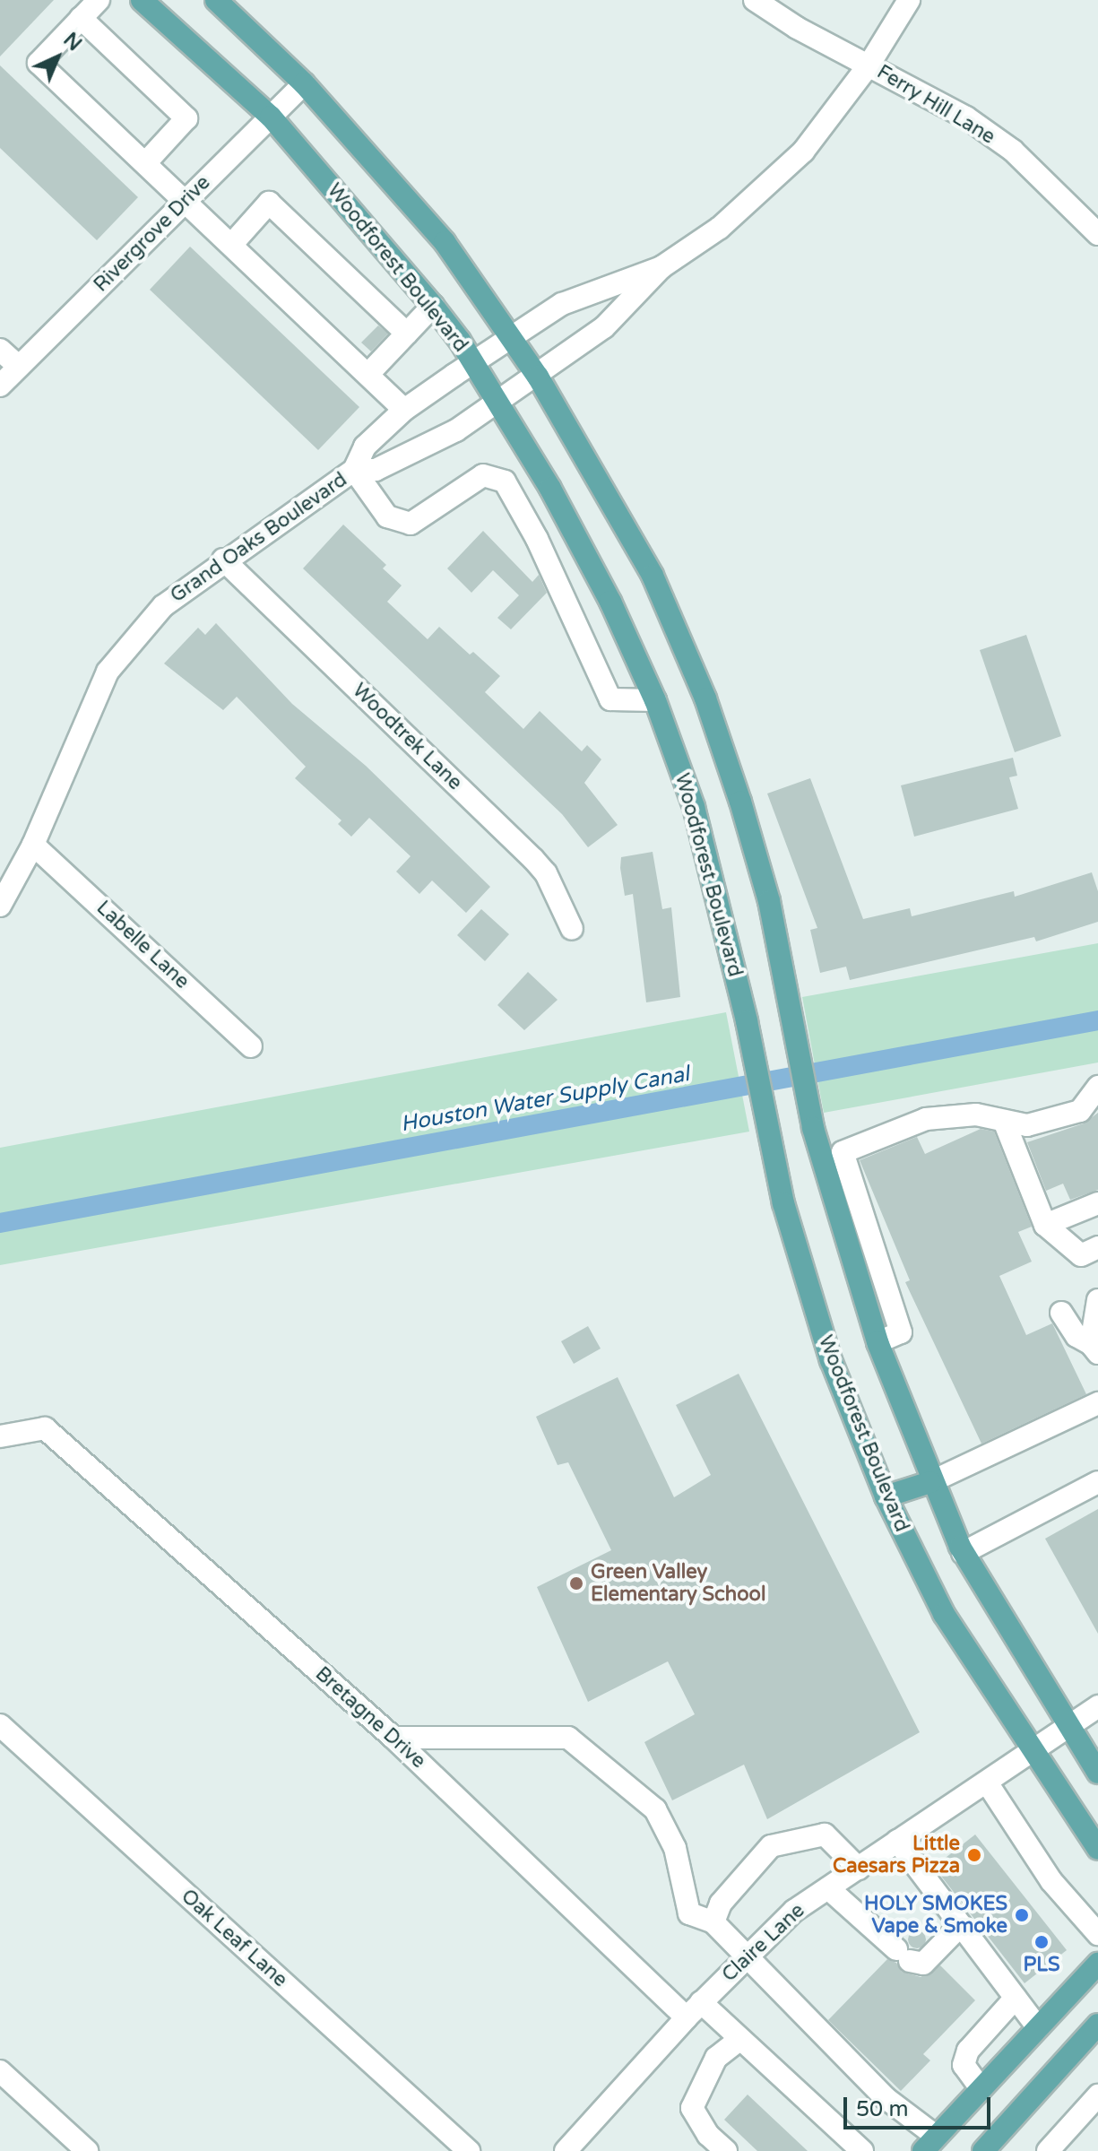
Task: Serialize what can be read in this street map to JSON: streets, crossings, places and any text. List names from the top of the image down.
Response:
{
  "streets": {
    "main road": ["Woodforest Boulevard"],
    "street": [
      "Ferry Hill Lane",
      "Rivergrove Drive",
      "Grand Oaks Boulevard",
      "Woodtrek Lane",
      "Labelle Lane",
      "Bretagne Drive",
      "Oak Leaf Lane",
      "Claire Lane"
    ]
  },
  "crossings": [
    ["Ferry Hill Lane", "Grand Oaks Boulevard"],
    ["Rivergrove Drive", "Woodforest Boulevard"],
    ["Woodforest Boulevard", "Grand Oaks Boulevard"],
    ["Woodforest Boulevard", "Claire Lane"],
    ["Grand Oaks Boulevard", "Woodtrek Lane"],
    ["Grand Oaks Boulevard", "Labelle Lane"],
    ["Bretagne Drive", "Claire Lane"]
  ],
  "water": ["Houston Water Supply Canal"],
  "places": [
    "Green Valley Elementary School",
    "Little Caesars Pizza",
    "HOLY SMOKES Vape & Smoke",
    "PLS"
  ],
  "scale_bar": "50 m",
  "north": "top right"
}
